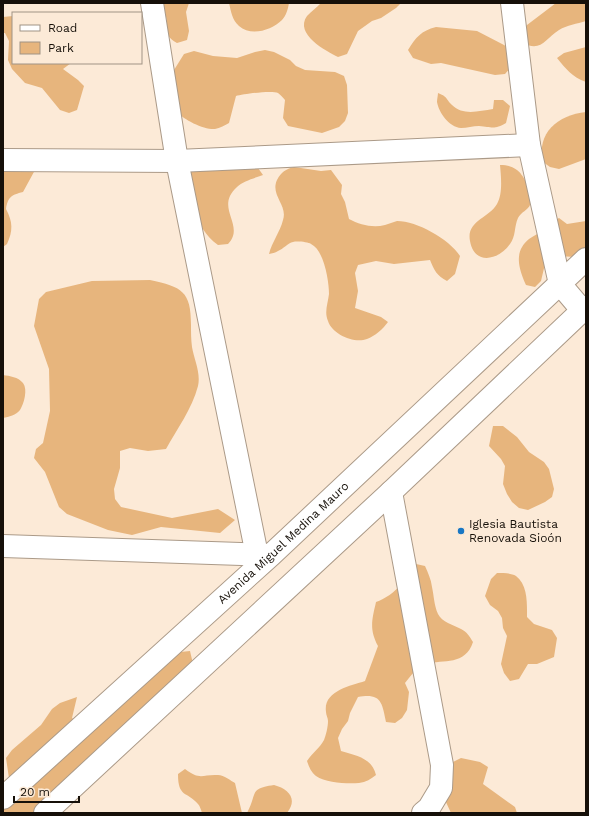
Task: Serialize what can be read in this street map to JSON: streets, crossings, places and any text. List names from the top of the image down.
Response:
{
  "streets": {
    "street": ["Avenida Miguel Medina Mauro"]
  },
  "places": ["Iglesia Bautista Renovada Sioón"],
  "legend": ["Road", "Park"],
  "scale_bar": "20 m"
}
